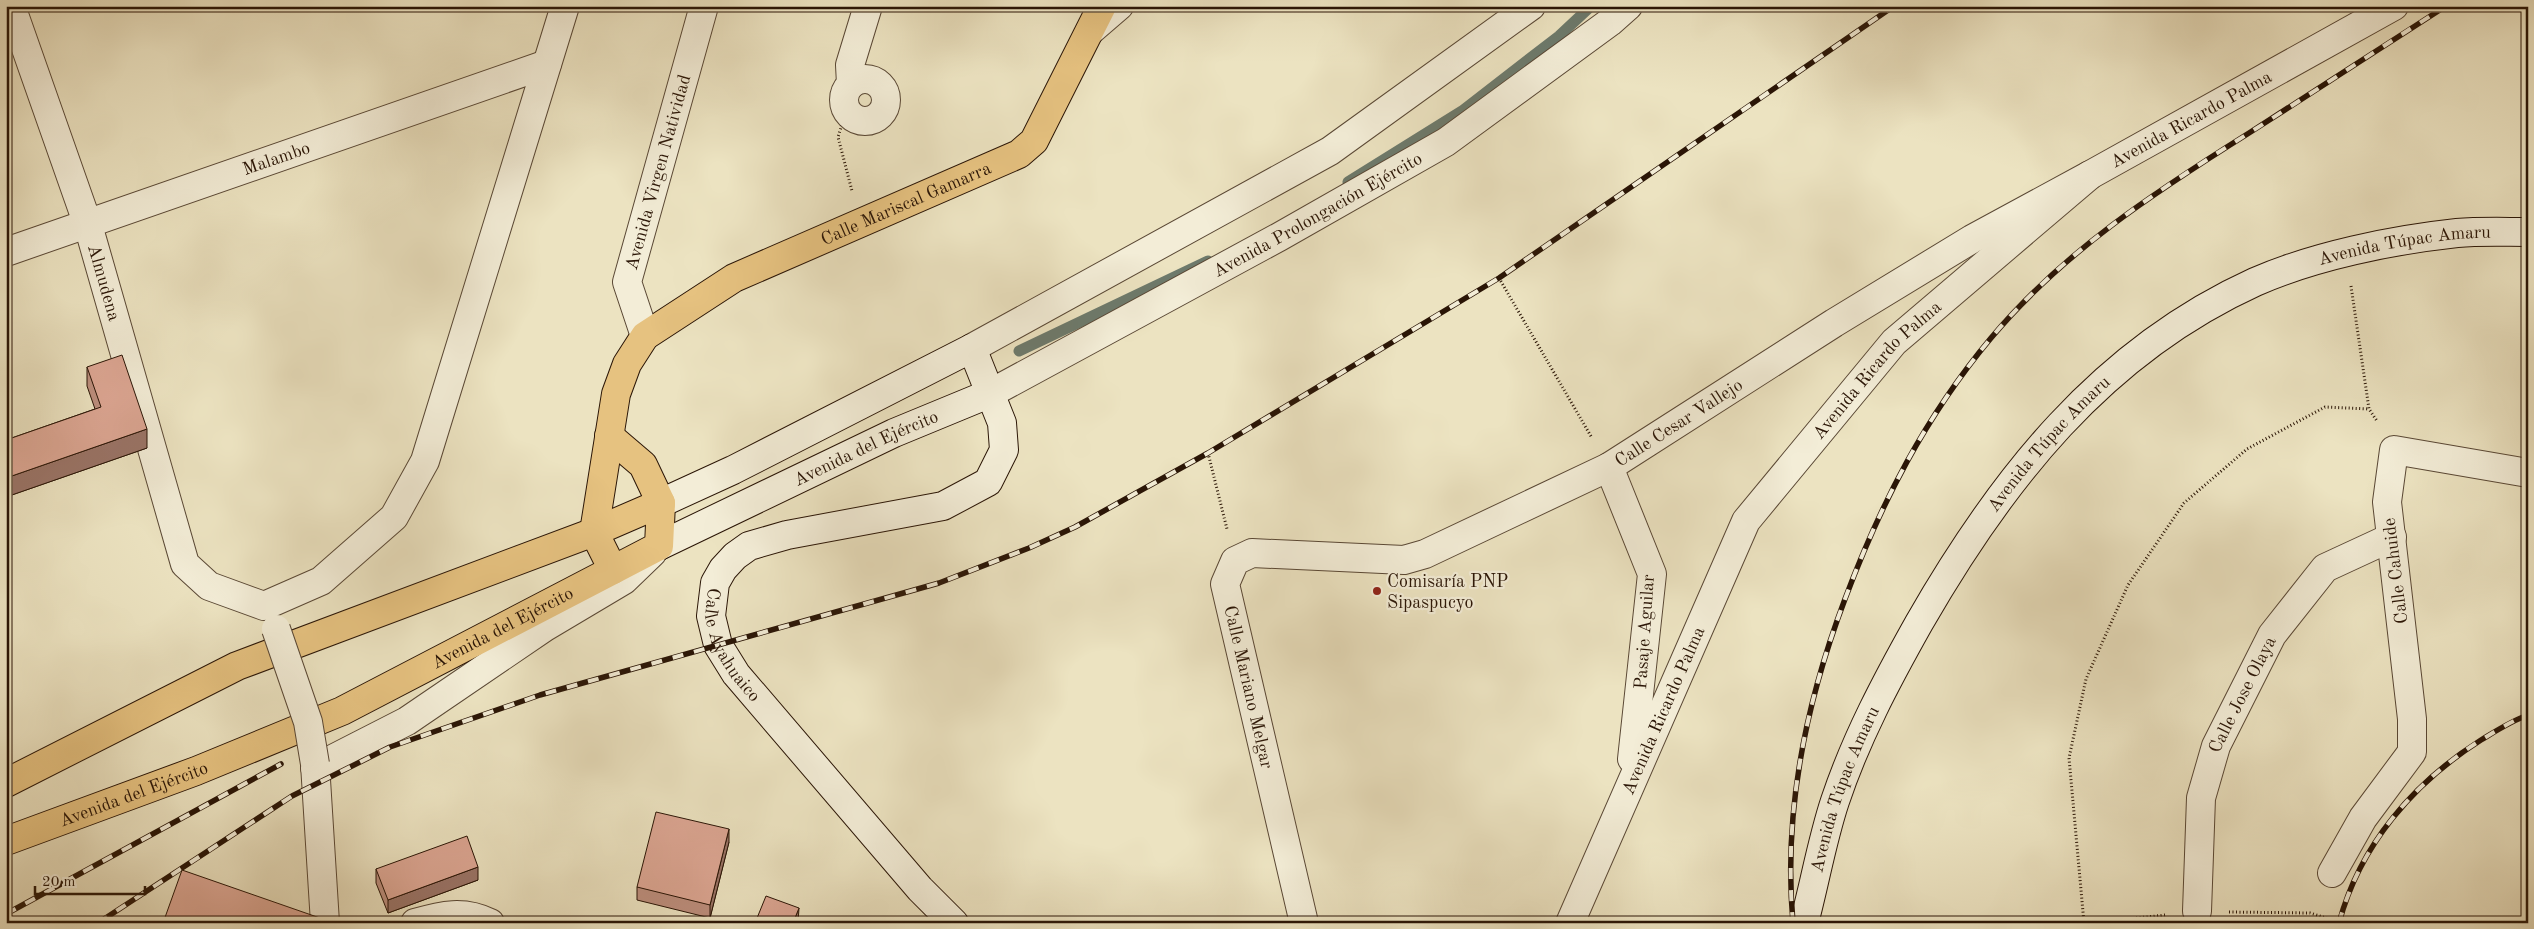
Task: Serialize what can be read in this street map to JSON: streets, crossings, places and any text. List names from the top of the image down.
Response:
{
  "streets": {
    "main road": ["Calle Mariscal Gamarra", "Avenida del Ejército"],
    "street": [
      "Avenida Ricardo Palma",
      "Malambo",
      "Avenida Virgen Natividad",
      "Avenida Prolongación Ejército",
      "Avenida Túpac Amaru",
      "Almudena",
      "Calle Cesar Vallejo",
      "Calle Cahuide",
      "Pasaje Aguilar",
      "Calle Ayahuaico",
      "Calle Mariano Melgar",
      "Calle Jose Olaya"
    ]
  },
  "crossings": [
    ["Avenida Ricardo Palma", "Calle Cesar Vallejo"],
    ["Avenida Ricardo Palma", "Pasaje Aguilar"],
    ["Malambo", "Almudena"],
    ["Avenida Virgen Natividad", "Calle Mariscal Gamarra"],
    ["Avenida Prolongación Ejército", "Avenida del Ejército"],
    ["Avenida Prolongación Ejército", "Calle Ayahuaico"],
    ["Calle Cesar Vallejo", "Pasaje Aguilar"],
    ["Calle Cesar Vallejo", "Calle Mariano Melgar"],
    ["Avenida del Ejército", "Calle Ayahuaico"],
    ["Calle Cahuide", "Calle Jose Olaya"]
  ],
  "places": ["Comisaría PNP Sipaspucyo"],
  "scale_bar": "20 m"
}
